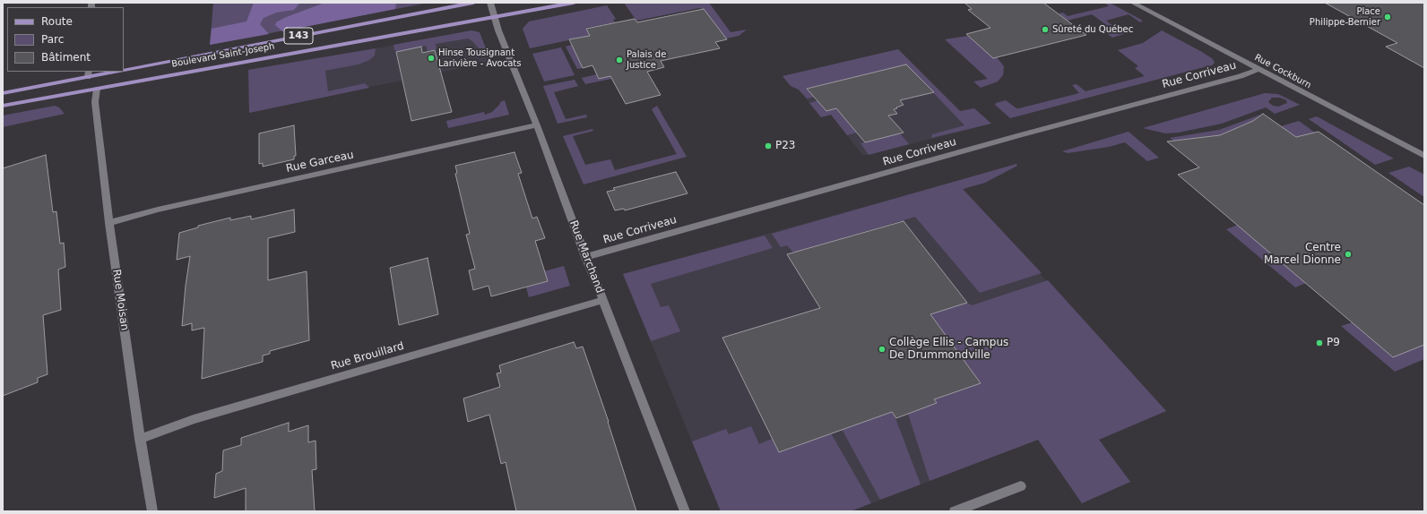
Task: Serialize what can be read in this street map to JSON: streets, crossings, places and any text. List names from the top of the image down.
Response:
{
  "streets": {
    "main road": ["143", "Boulevard Saint-Joseph"],
    "street": [
      "Rue Cockburn",
      "Rue Corriveau",
      "Rue Garceau",
      "Rue Marchand",
      "Rue Moisan",
      "Rue Brouillard"
    ]
  },
  "crossings": [
    ["Boulevard Saint-Joseph", "Rue Marchand"],
    ["Boulevard Saint-Joseph", "Rue Moisan"],
    ["Rue Cockburn", "Rue Corriveau"],
    ["Rue Corriveau", "Rue Marchand"],
    ["Rue Garceau", "Rue Marchand"],
    ["Rue Garceau", "Rue Moisan"],
    ["Rue Marchand", "Rue Brouillard"],
    ["Rue Moisan", "Rue Brouillard"]
  ],
  "places": [
    "Place Philippe-Bernier",
    "Sûreté du Québec",
    "Hinse Tousignant Larivière - Avocats",
    "Palais de Justice",
    "P23",
    "Centre Marcel Dionne",
    "P9",
    "Collège Ellis - Campus De Drummondville"
  ],
  "legend": ["Route", "Parc", "Bâtiment"]
}
